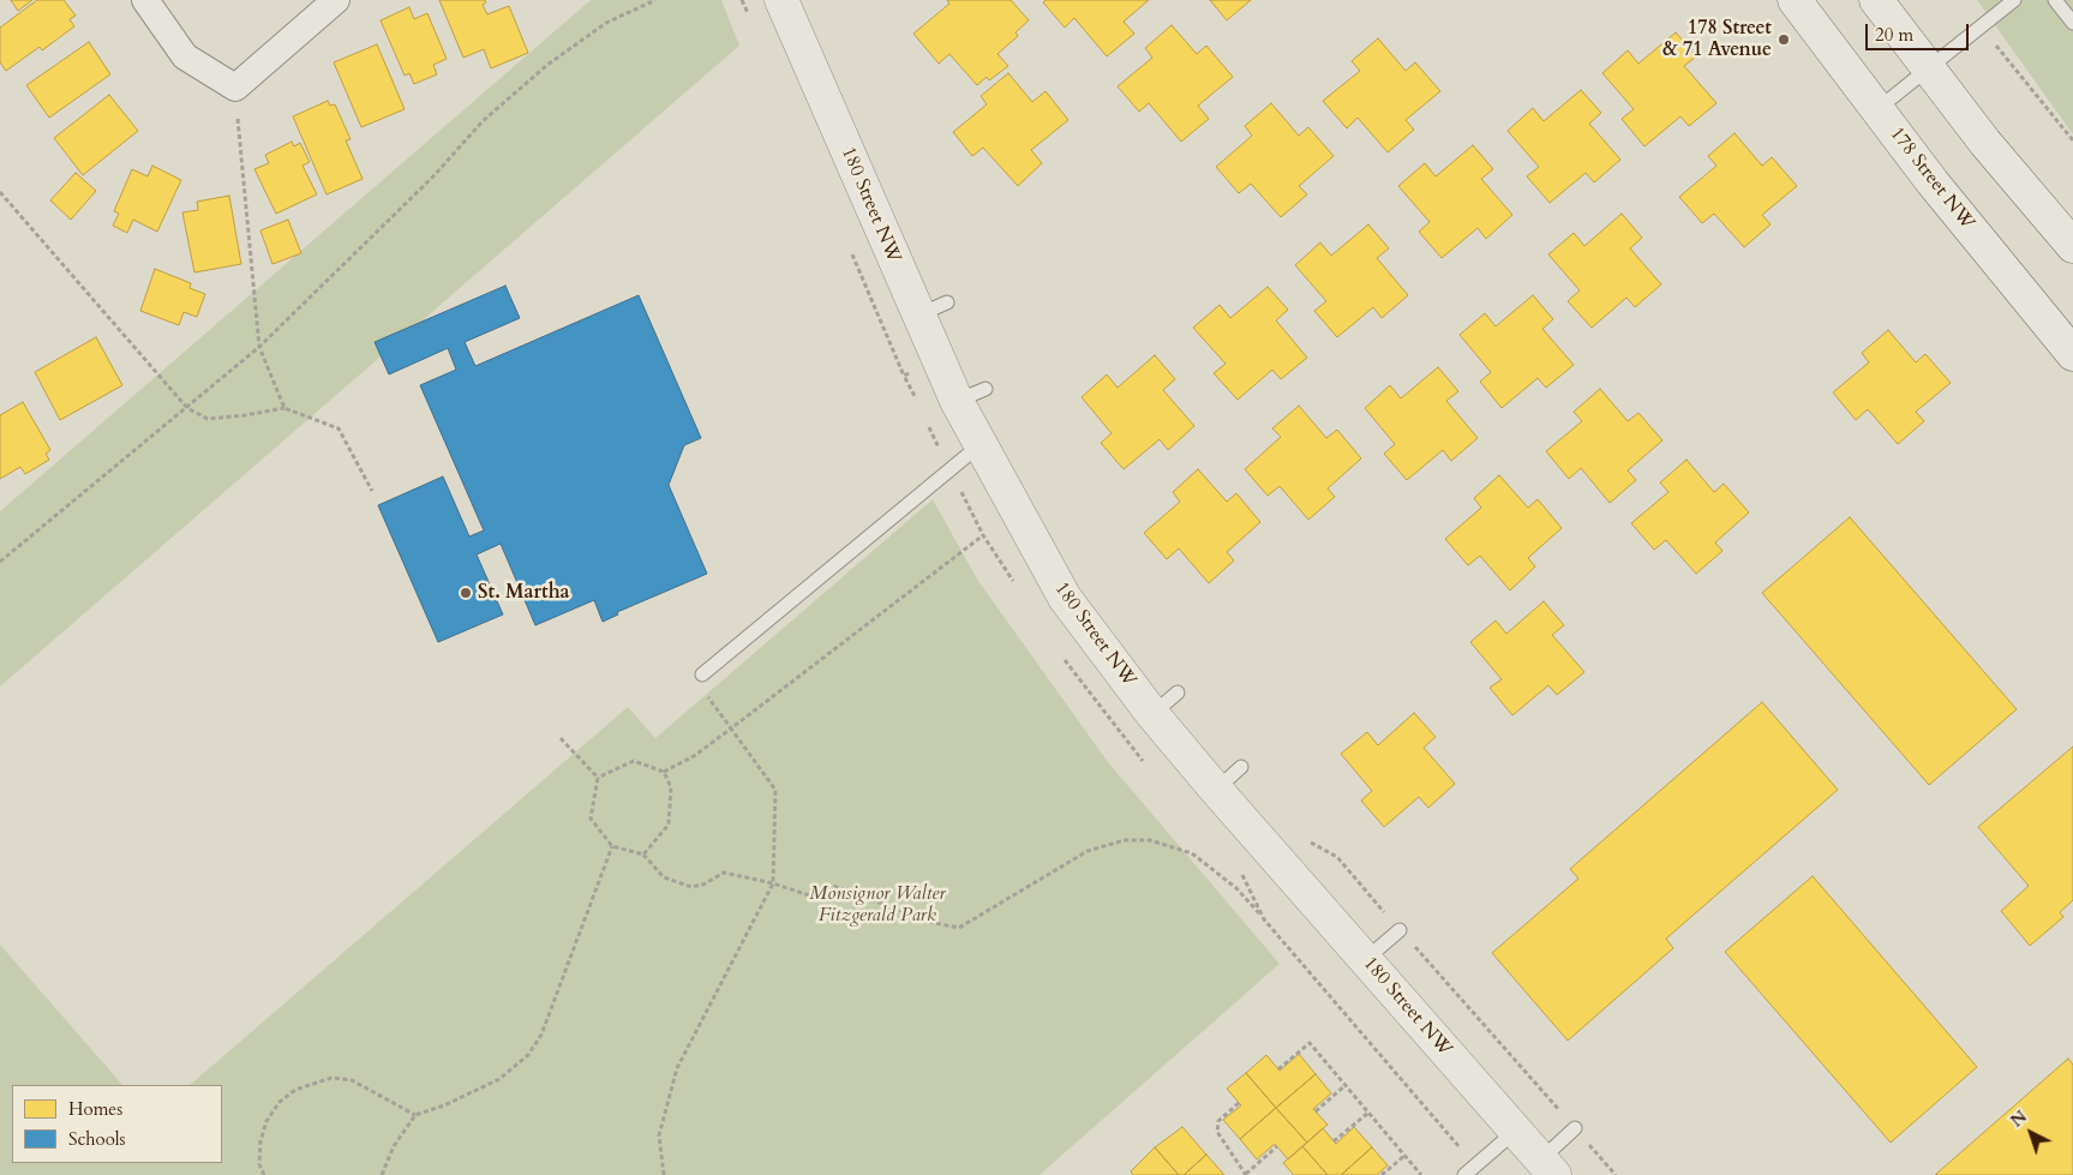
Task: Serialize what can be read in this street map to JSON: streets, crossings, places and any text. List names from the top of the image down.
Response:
{
  "streets": {
    "street": ["178 Street NW", "180 Street NW"]
  },
  "parks": ["Monsignor Walter Fitzgerald Park"],
  "places": ["178 Street & 71 Avenue", "St. Martha"],
  "legend": ["Homes", "Schools"],
  "scale_bar": "20 m",
  "north": "top left"
}
